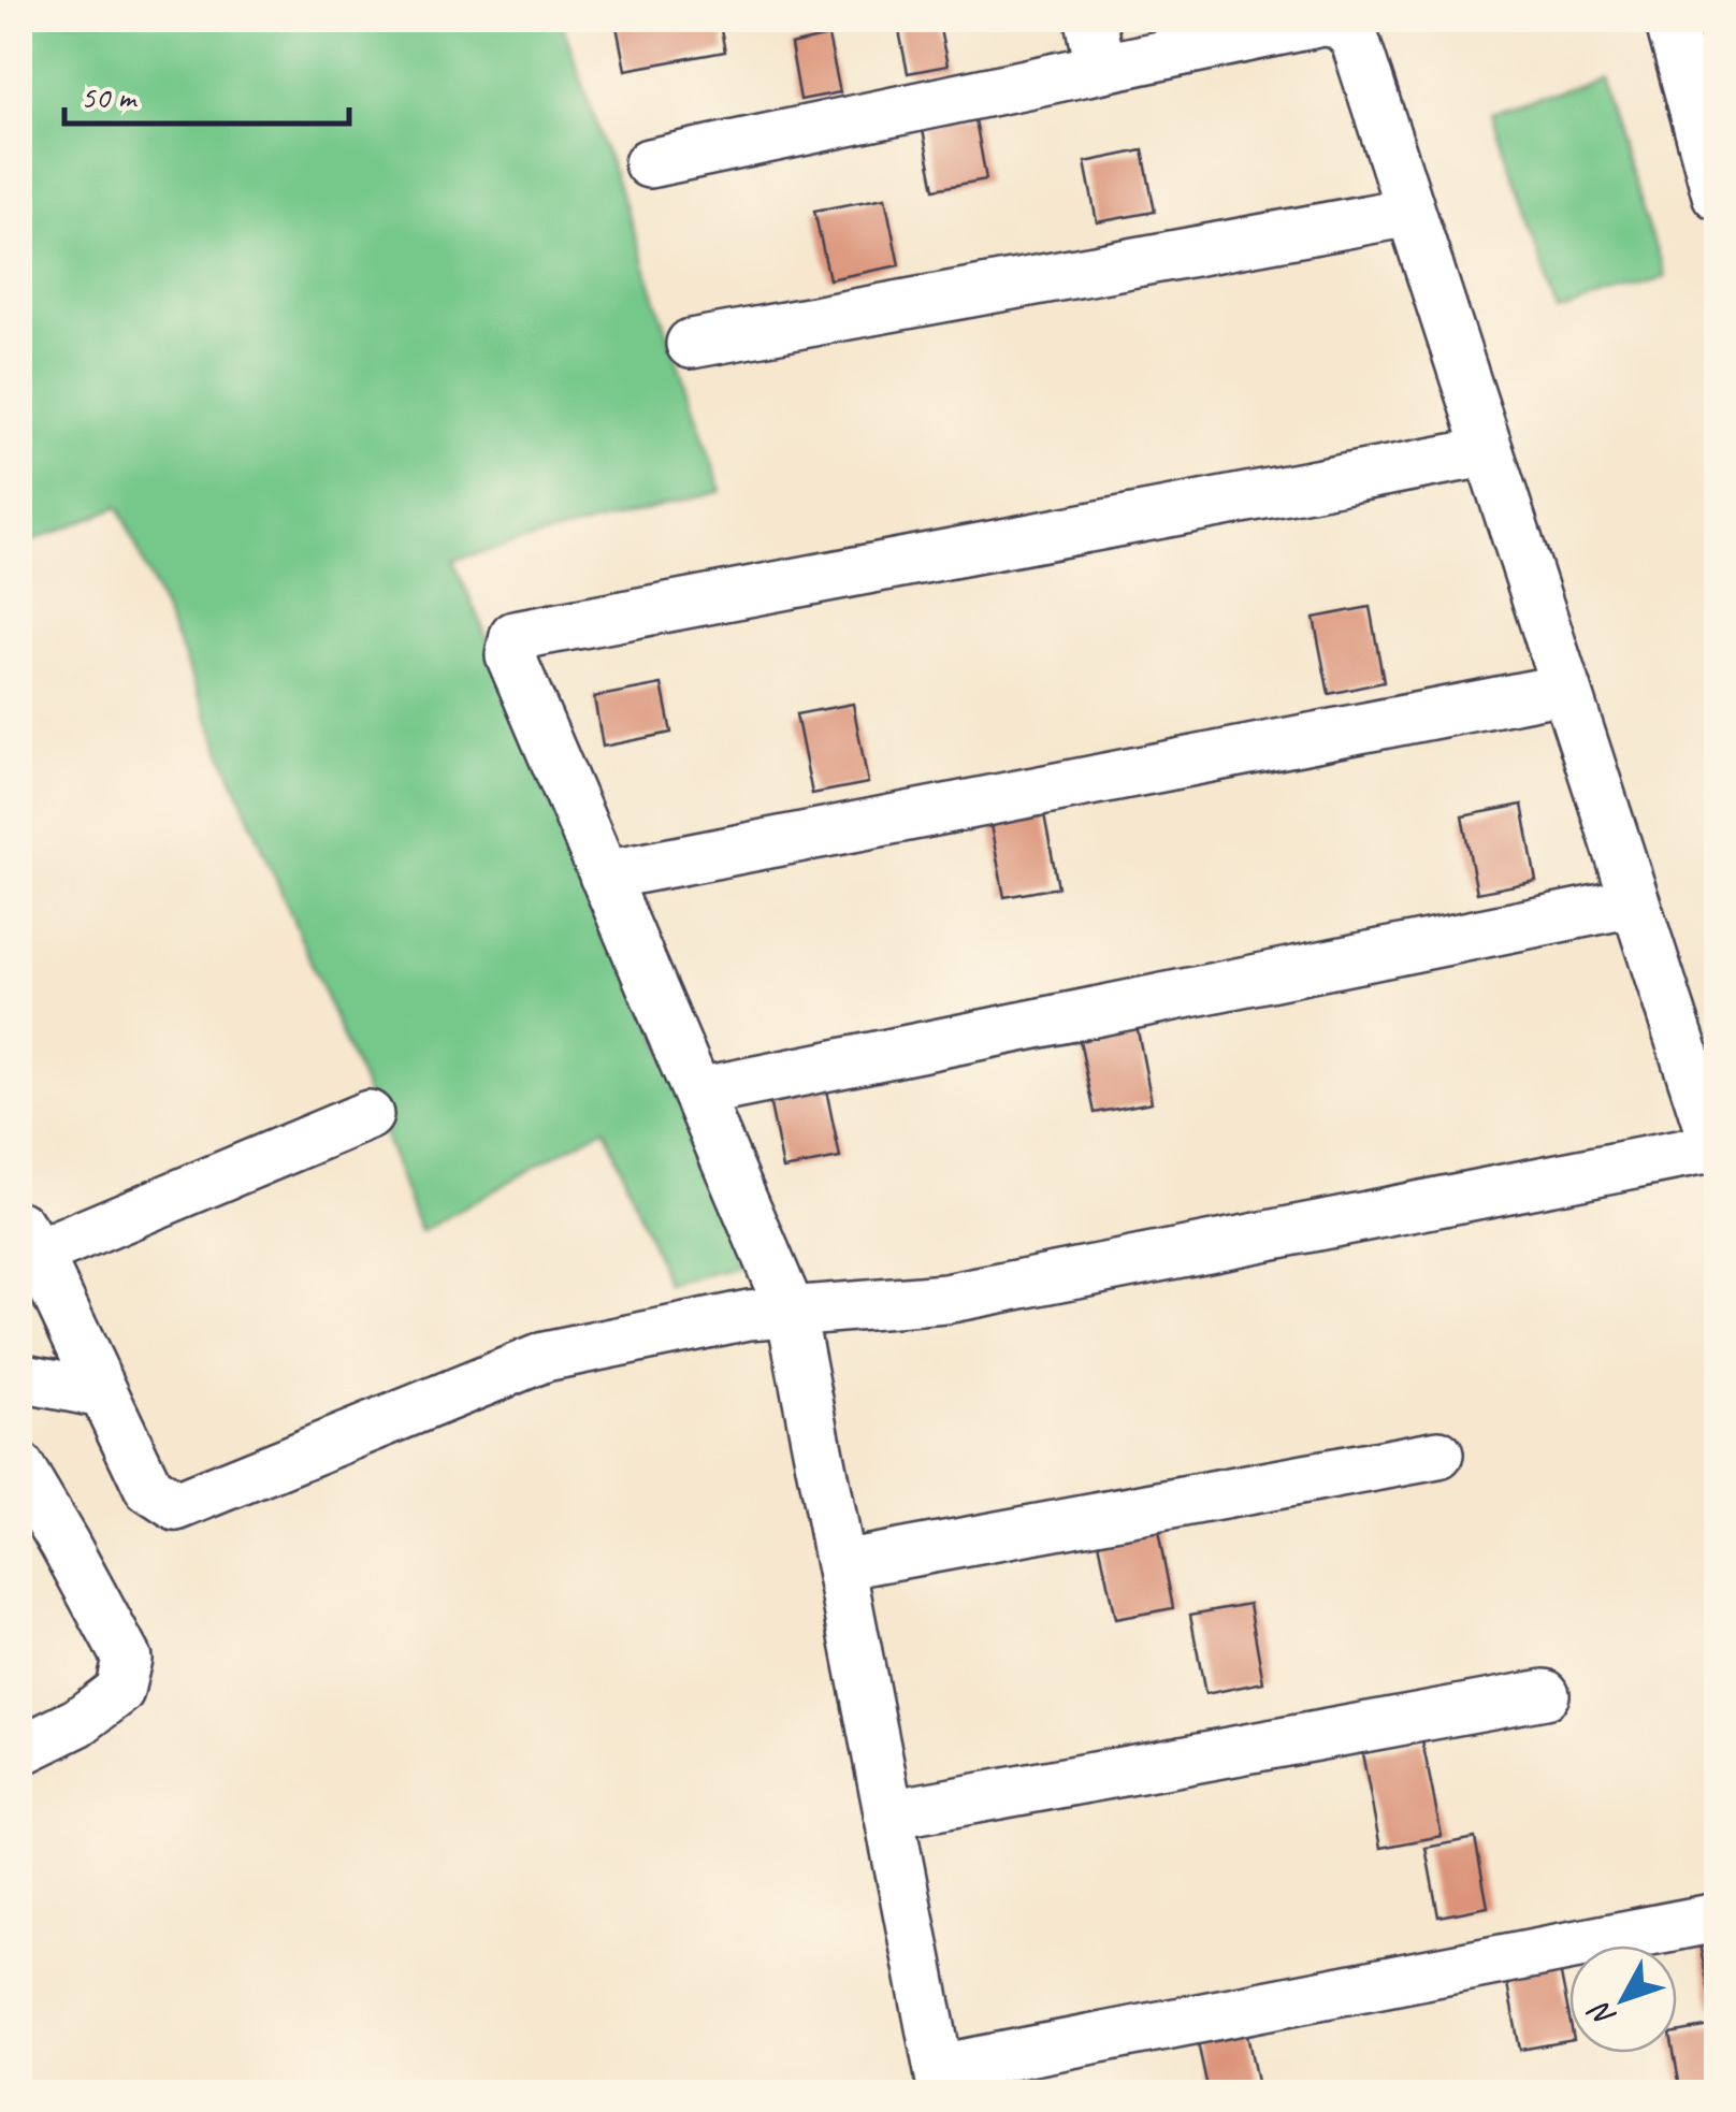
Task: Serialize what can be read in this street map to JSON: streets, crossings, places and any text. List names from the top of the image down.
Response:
{
  "scale_bar": "50 m",
  "north": "bottom left"
}
